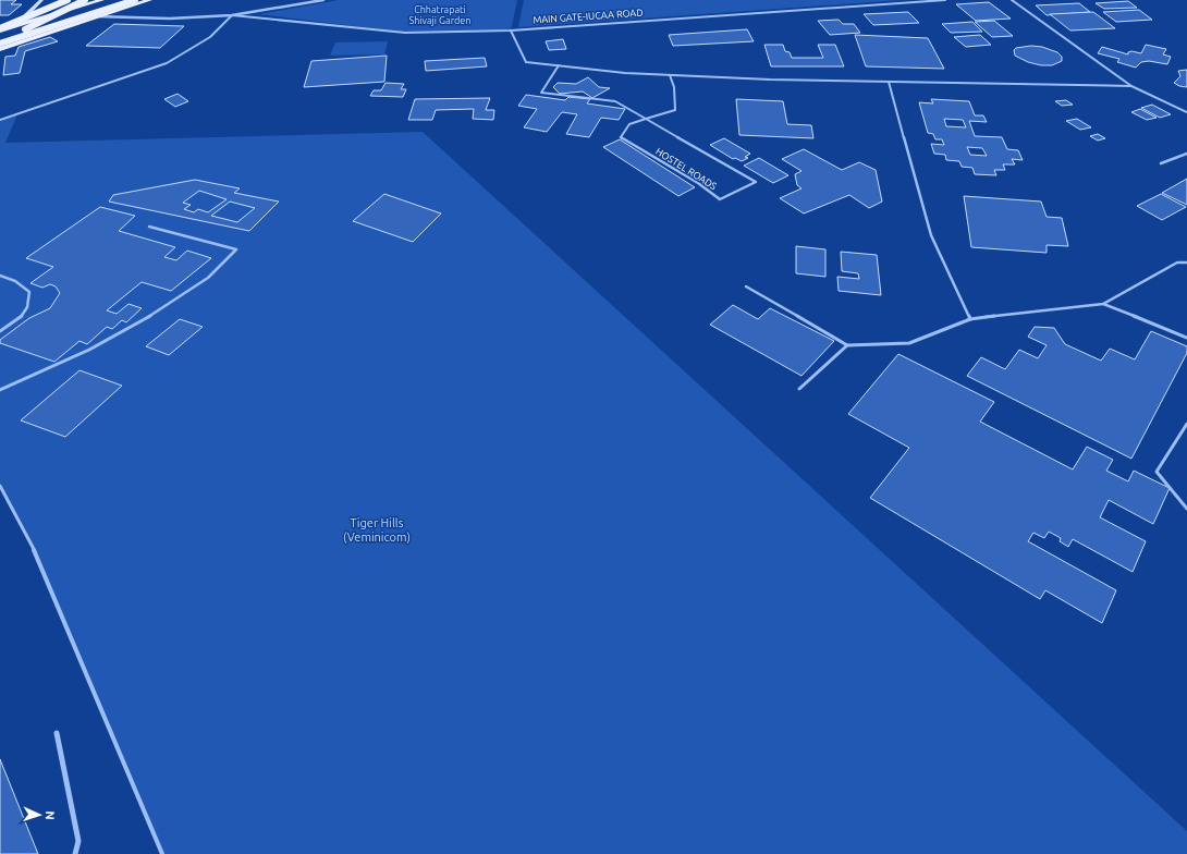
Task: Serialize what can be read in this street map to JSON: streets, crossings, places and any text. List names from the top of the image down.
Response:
{
  "streets": {
    "lane": ["MAIN GATE-IUCAA ROAD", "HOSTEL ROADS"]
  },
  "parks": ["Chhatrapati Shivaji Garden", "Tiger Hills (Veminicom)"],
  "north": "right"
}
